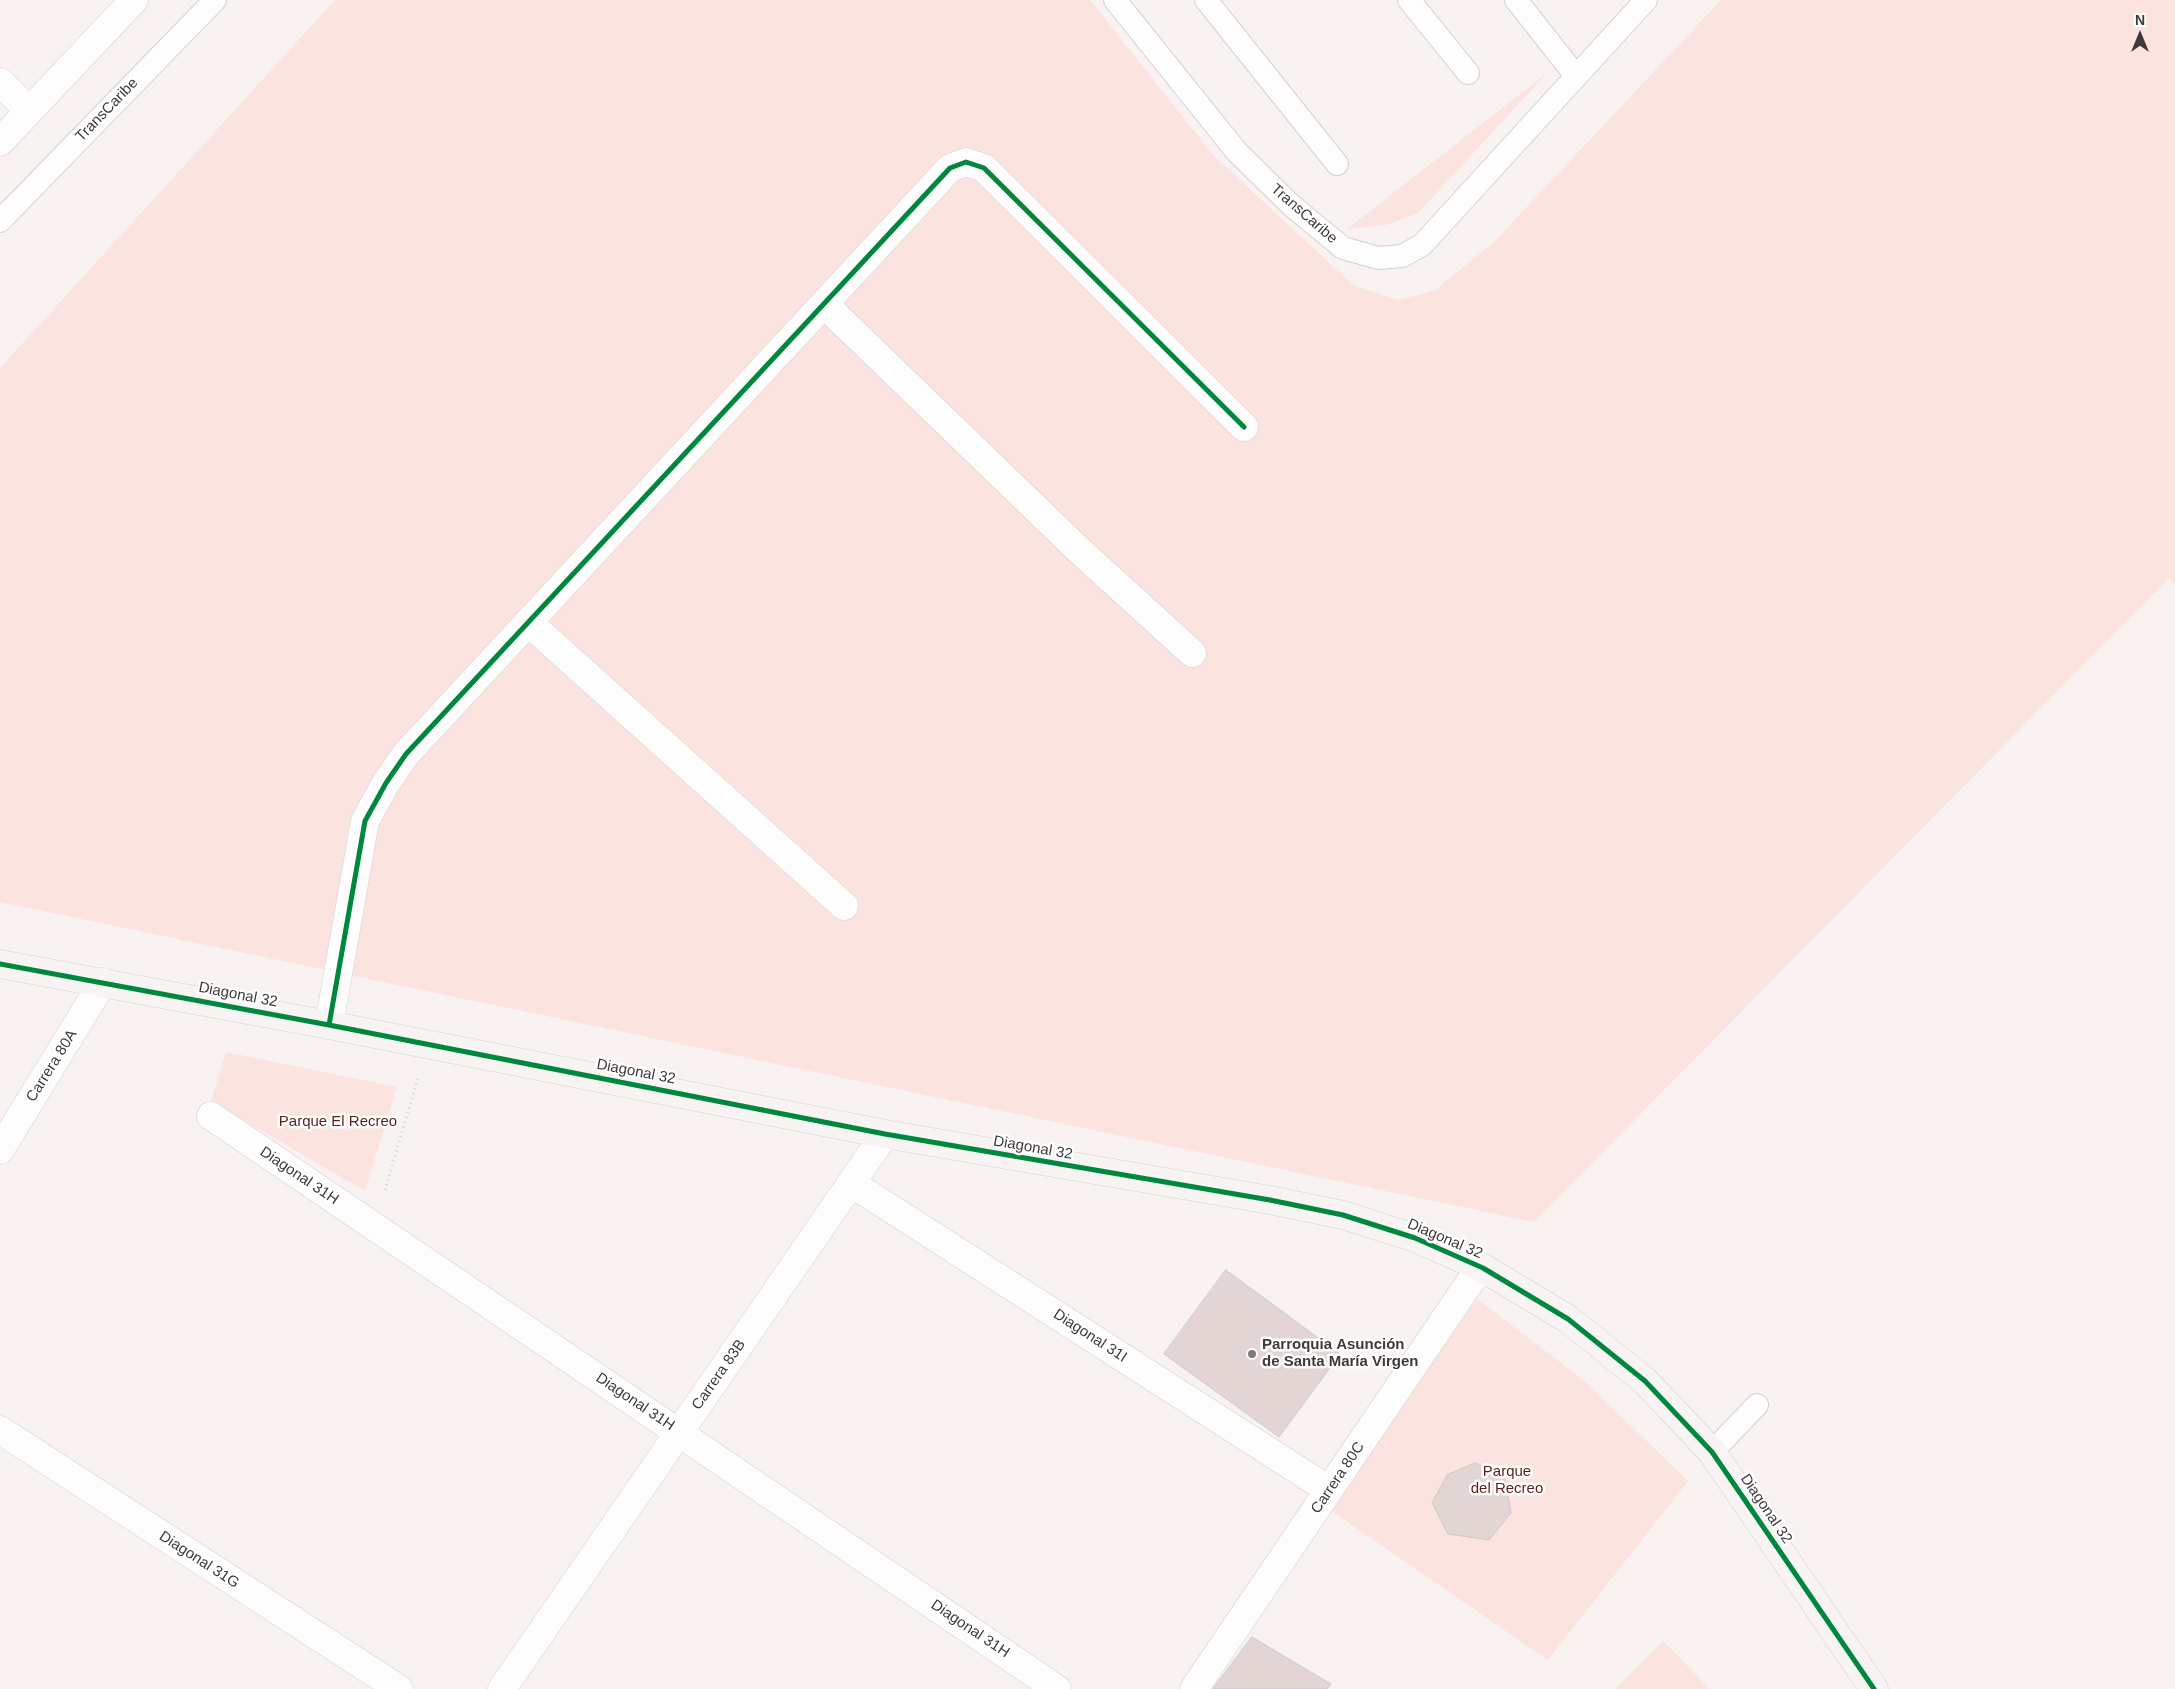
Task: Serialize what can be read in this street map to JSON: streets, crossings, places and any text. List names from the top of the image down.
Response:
{
  "streets": {
    "street": [
      "Diagonal 32",
      "Carrera 80A",
      "Diagonal 31H",
      "Diagonal 31I",
      "Carrera 83B",
      "Carrera 80C",
      "Diagonal 31G"
    ],
    "lane": ["TransCaribe"]
  },
  "crossings": [
    ["Diagonal 32", "Carrera 80A"],
    ["Diagonal 32", "Carrera 83B"],
    ["Diagonal 32", "Carrera 80C"],
    ["Diagonal 31H", "Carrera 83B"],
    ["Diagonal 31I", "Carrera 83B"],
    ["Diagonal 31I", "Carrera 80C"]
  ],
  "parks": ["Parque El Recreo", "Parque del Recreo"],
  "places": ["Parroquia Asunción de Santa María Virgen"],
  "north": "top"
}
